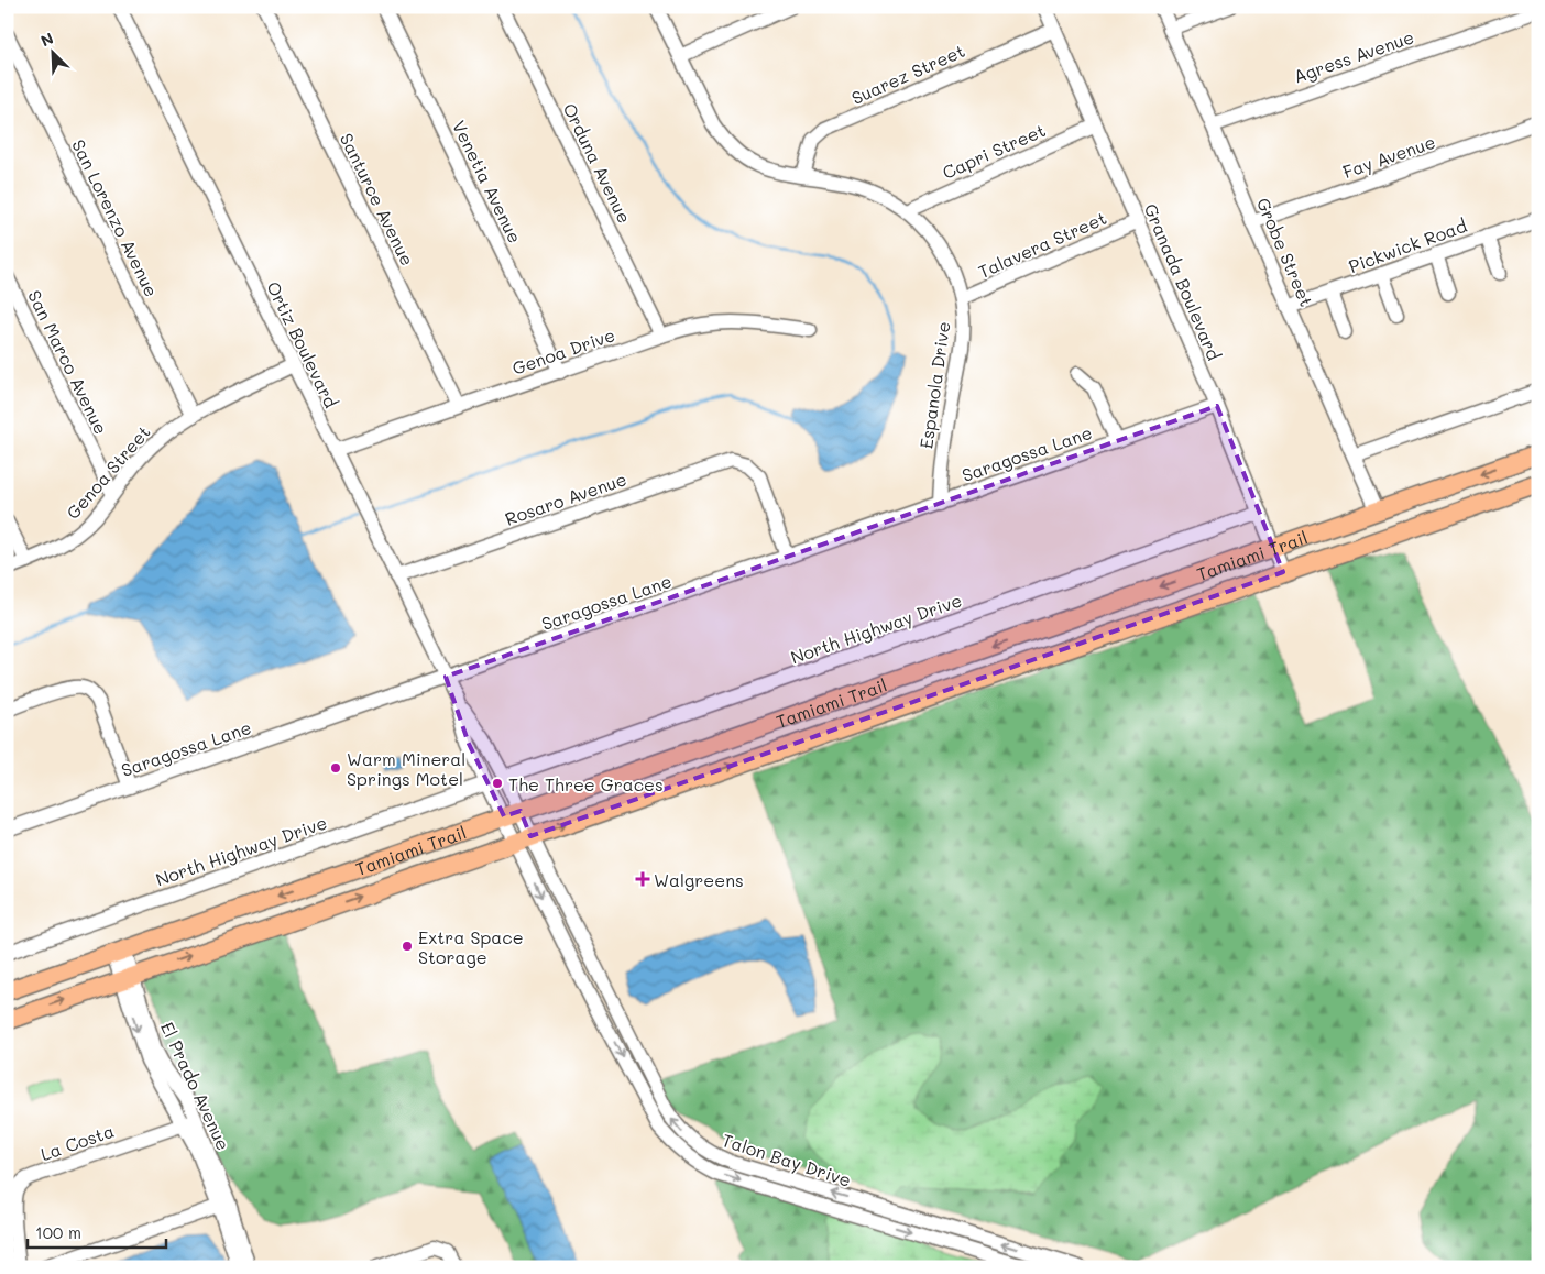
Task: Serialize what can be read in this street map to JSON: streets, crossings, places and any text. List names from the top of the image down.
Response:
{
  "streets": {
    "main road": ["Tamiami Trail"],
    "street": [
      "Agress Avenue",
      "Suarez Street",
      "Capri Street",
      "Fay Avenue",
      "Orduna Avenue",
      "Venetia Avenue",
      "Santurce Avenue",
      "San Lorenzo Avenue",
      "Talavera Street",
      "Pickwick Road",
      "Grobe Street",
      "Granada Boulevard",
      "Ortiz Boulevard",
      "Genoa Drive",
      "San Marco Avenue",
      "Espanola Drive",
      "Saragossa Lane",
      "Genoa Street",
      "Rosaro Avenue",
      "North Highway Drive",
      "El Prado Avenue",
      "La Costa",
      "Talon Bay Drive"
    ]
  },
  "crossings": [
    ["Agress Avenue", "Grobe Street"],
    ["Suarez Street", "Granada Boulevard"],
    ["Suarez Street", "Espanola Drive"],
    ["Capri Street", "Granada Boulevard"],
    ["Capri Street", "Espanola Drive"],
    ["Fay Avenue", "Grobe Street"],
    ["Orduna Avenue", "Genoa Drive"],
    ["Venetia Avenue", "Genoa Drive"],
    ["Santurce Avenue", "Genoa Drive"],
    ["San Lorenzo Avenue", "Genoa Street"],
    ["Talavera Street", "Granada Boulevard"],
    ["Talavera Street", "Espanola Drive"],
    ["Pickwick Road", "Grobe Street"],
    ["Grobe Street", "Tamiami Trail"],
    ["Granada Boulevard", "Saragossa Lane"],
    ["Granada Boulevard", "Tamiami Trail"],
    ["Granada Boulevard", "North Highway Drive"],
    ["Ortiz Boulevard", "Genoa Drive"],
    ["Ortiz Boulevard", "Saragossa Lane"],
    ["Ortiz Boulevard", "Genoa Street"],
    ["Ortiz Boulevard", "Rosaro Avenue"],
    ["Ortiz Boulevard", "Tamiami Trail"],
    ["Ortiz Boulevard", "North Highway Drive"],
    ["San Marco Avenue", "Genoa Street"],
    ["Espanola Drive", "Saragossa Lane"],
    ["Saragossa Lane", "Rosaro Avenue"],
    ["Tamiami Trail", "El Prado Avenue"],
    ["Tamiami Trail", "Talon Bay Drive"],
    ["El Prado Avenue", "La Costa"]
  ],
  "places": {
    "other": ["Warm Mineral Springs Motel", "The Three Graces", "Extra Space Storage"],
    "health": ["Walgreens"]
  },
  "scale_bar": "100 m",
  "north": "top left"
}
